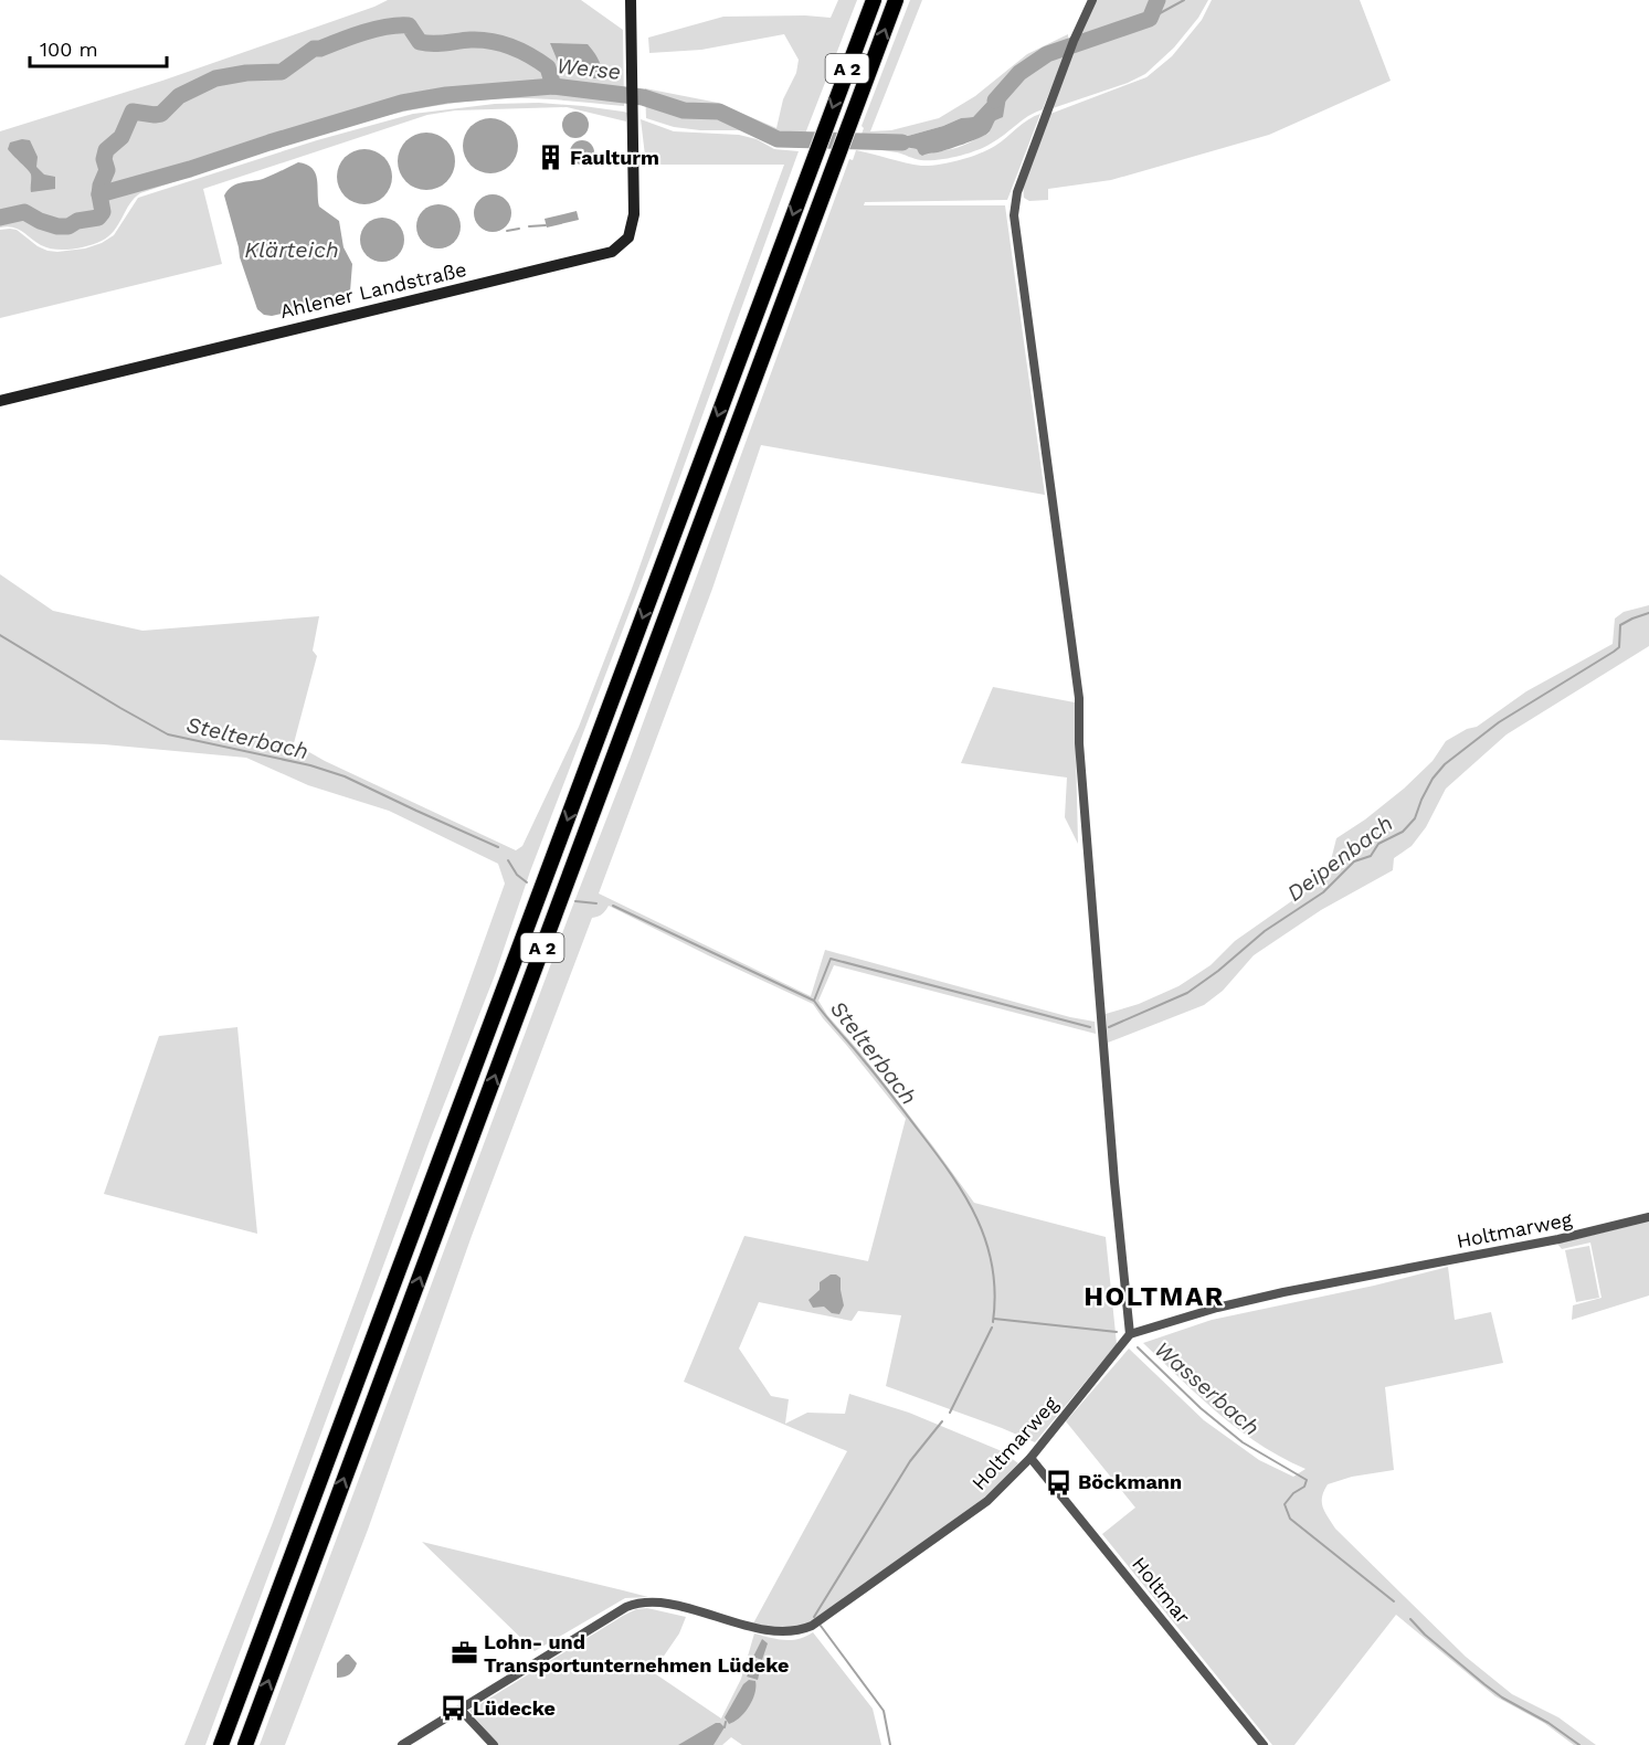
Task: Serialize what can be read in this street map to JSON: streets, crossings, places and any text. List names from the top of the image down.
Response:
{
  "streets": {
    "highway": ["A 2"],
    "street": ["Ahlener Landstraße", "Holtmarweg", "Holtmar"]
  },
  "crossings": [
    ["Holtmarweg", "Holtmar"]
  ],
  "districts": ["HOLTMAR"],
  "water": [
    "Werse",
    "Klärteich",
    "Stelterbach",
    "Deipenbach",
    "Wasserbach"
  ],
  "places": {
    "building": ["Faulturm"],
    "bus stop": ["Böckmann", "Lüdecke"],
    "office": ["Lohn- und Transportunternehmen Lüdeke"]
  },
  "scale_bar": "100 m"
}
